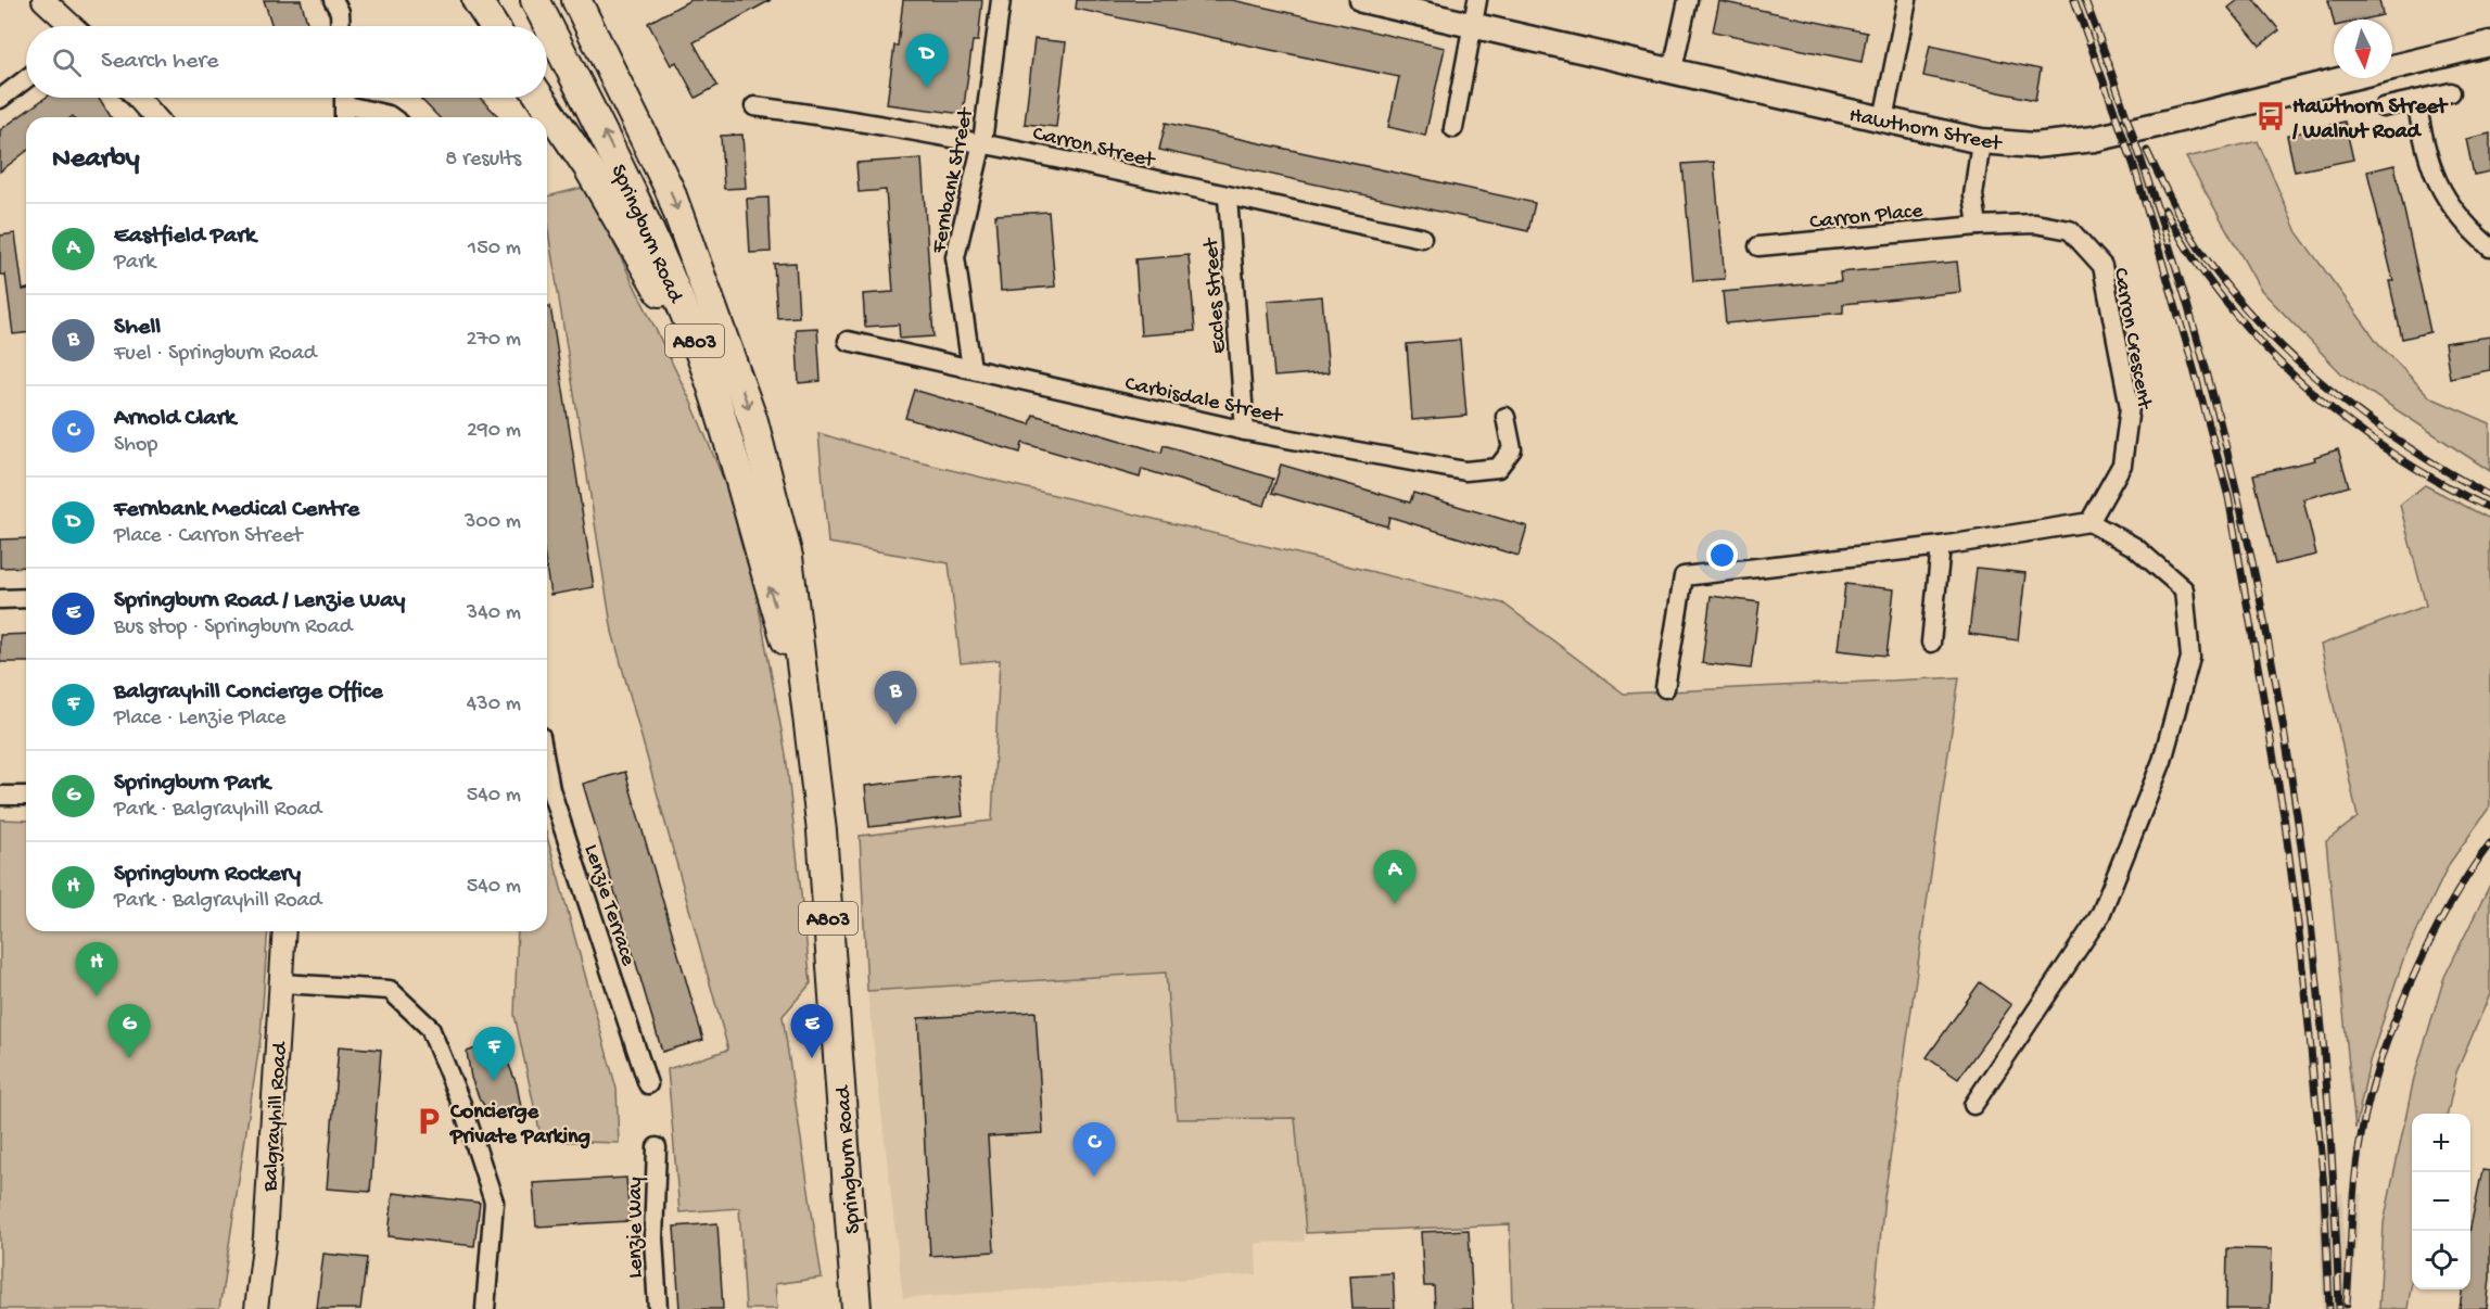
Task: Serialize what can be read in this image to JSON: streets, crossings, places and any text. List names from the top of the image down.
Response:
{
  "streets": {
    "main road": ["Hawthorn Street", "Springburn Road", "A803"],
    "street": [
      "Carron Street",
      "Fernbank Street",
      "Carron Place",
      "Eccles Street",
      "Carron Crescent",
      "Carbisdale Street",
      "Lenzie Terrace",
      "Balgrayhill Road",
      "Lenzie Way"
    ]
  },
  "crossings": [
    ["Carron Street", "Fernbank Street"],
    ["Carron Street", "Eccles Street"],
    ["Fernbank Street", "Carbisdale Street"],
    ["Carron Place", "Carron Crescent"],
    ["Springburn Road", "A803"],
    ["Eccles Street", "Carbisdale Street"]
  ],
  "places": {
    "bus stop": ["Hawthorn Street / Walnut Road"],
    "parking": ["Concierge Private Parking"]
  },
  "north": "bottom",
  "page": {
    "search": "Search here",
    "pins": [
      "D",
      "B",
      "A",
      "H",
      "E",
      "G",
      "F",
      "C"
    ],
    "heading": ["Nearby", "8 results"],
    "list": [
      {
        "mark": "A",
        "name": "Eastfield Park",
        "note": "Park",
        "value": "150 m"
      },
      {
        "mark": "B",
        "name": "Shell",
        "note": "Fuel · Springburn Road",
        "value": "270 m"
      },
      {
        "mark": "C",
        "name": "Arnold Clark",
        "note": "Shop",
        "value": "290 m"
      },
      {
        "mark": "D",
        "name": "Fernbank Medical Centre",
        "note": "Place · Carron Street",
        "value": "300 m"
      },
      {
        "mark": "E",
        "name": "Springburn Road / Lenzie Way",
        "note": "Bus stop · Springburn Road",
        "value": "340 m"
      },
      {
        "mark": "F",
        "name": "Balgrayhill Concierge Office",
        "note": "Place · Lenzie Place",
        "value": "430 m"
      },
      {
        "mark": "G",
        "name": "Springburn Park",
        "note": "Park · Balgrayhill Road",
        "value": "540 m"
      },
      {
        "mark": "H",
        "name": "Springburn Rockery",
        "note": "Park · Balgrayhill Road",
        "value": "540 m"
      }
    ],
    "map_buttons": ["+", "−"]
  }
}
